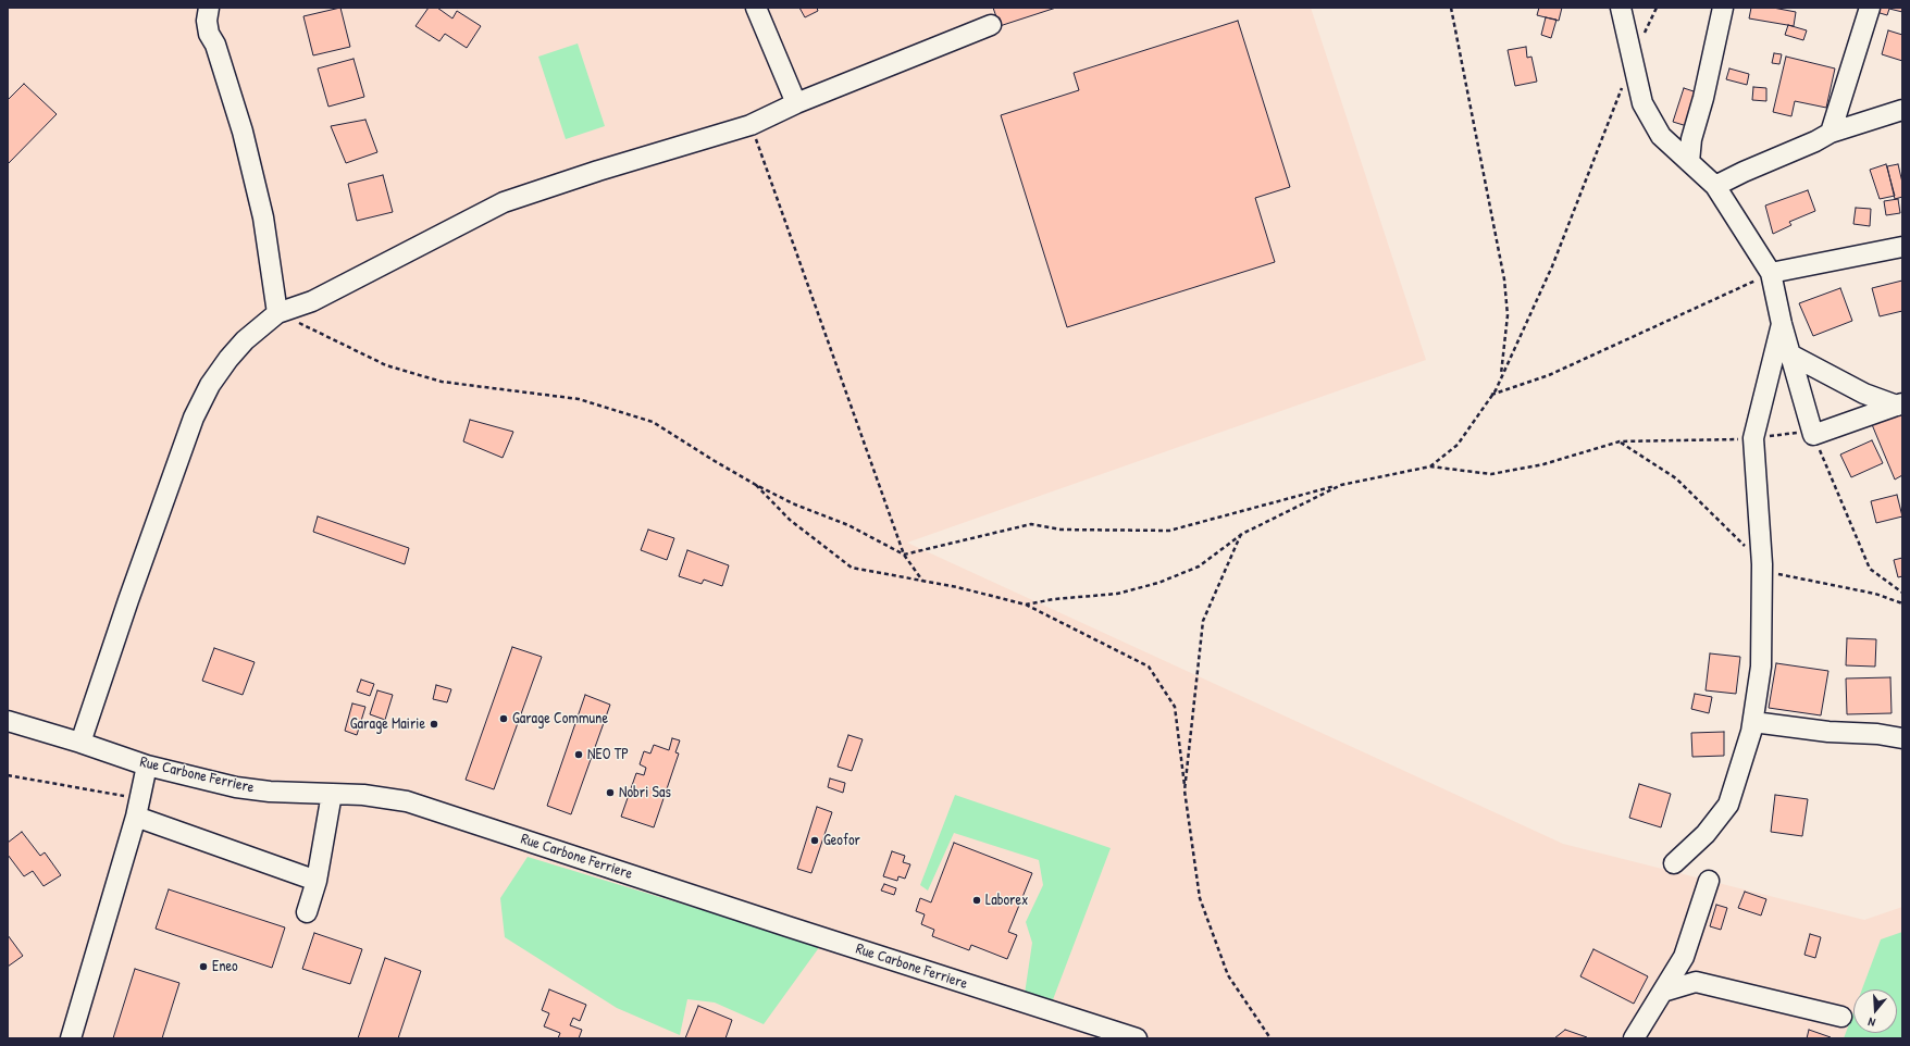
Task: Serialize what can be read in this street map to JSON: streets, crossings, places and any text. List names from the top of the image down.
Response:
{
  "streets": {
    "street": ["Rue Carbone Ferriere"]
  },
  "places": [
    "Garage Commune",
    "Garage Mairie",
    "NEO TP",
    "Nobri Sas",
    "Geofor",
    "Laborex",
    "Eneo"
  ],
  "north": "bottom"
}
